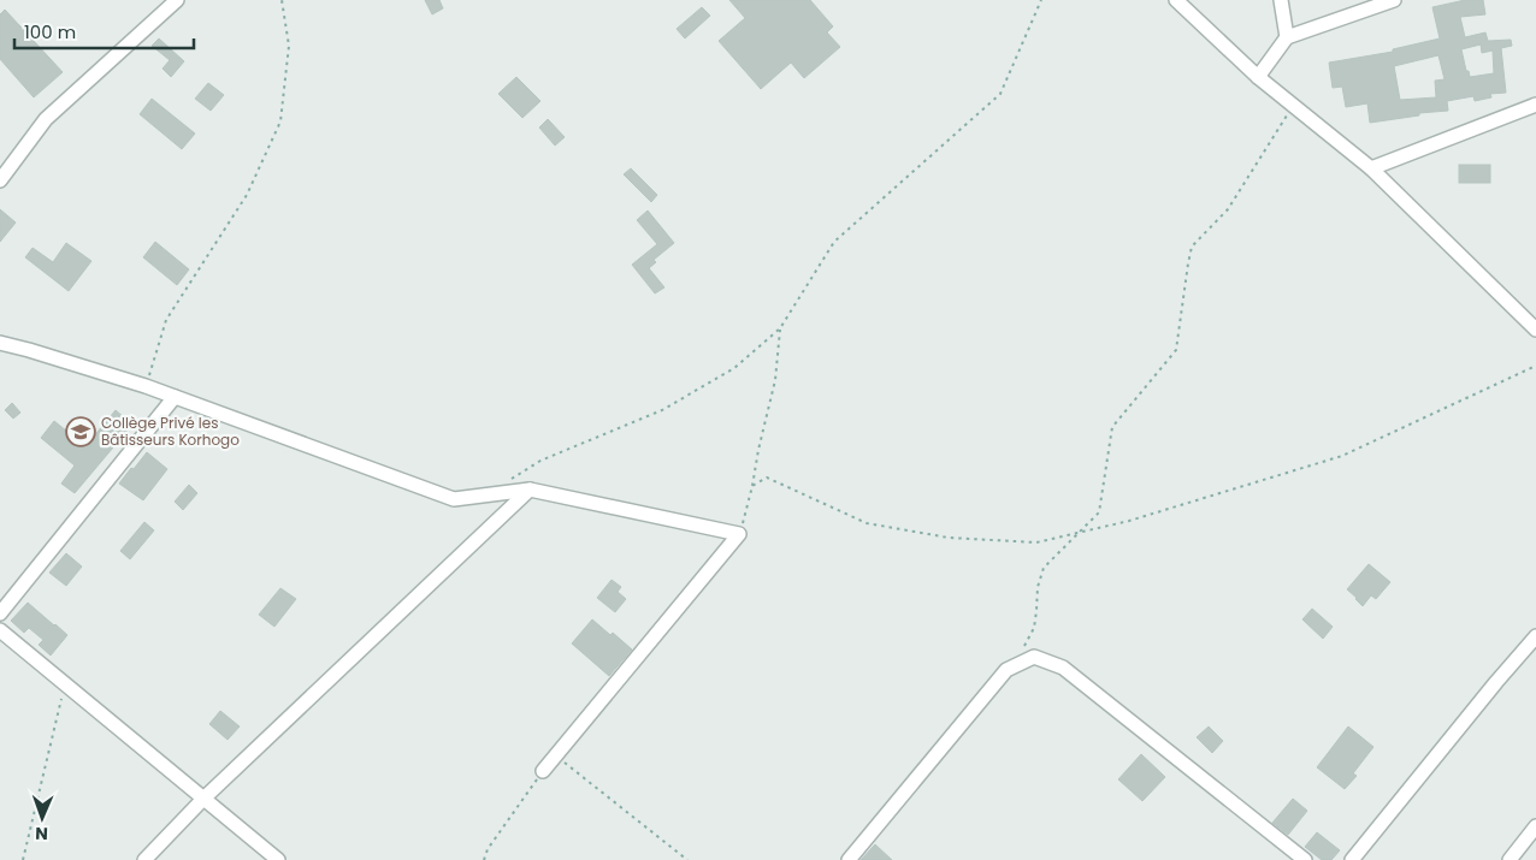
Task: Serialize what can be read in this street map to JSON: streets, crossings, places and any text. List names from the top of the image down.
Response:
{
  "places": {
    "school or university": ["Collège Privé les Bâtisseurs Korhogo"]
  },
  "scale_bar": "100 m",
  "north": "bottom"
}
